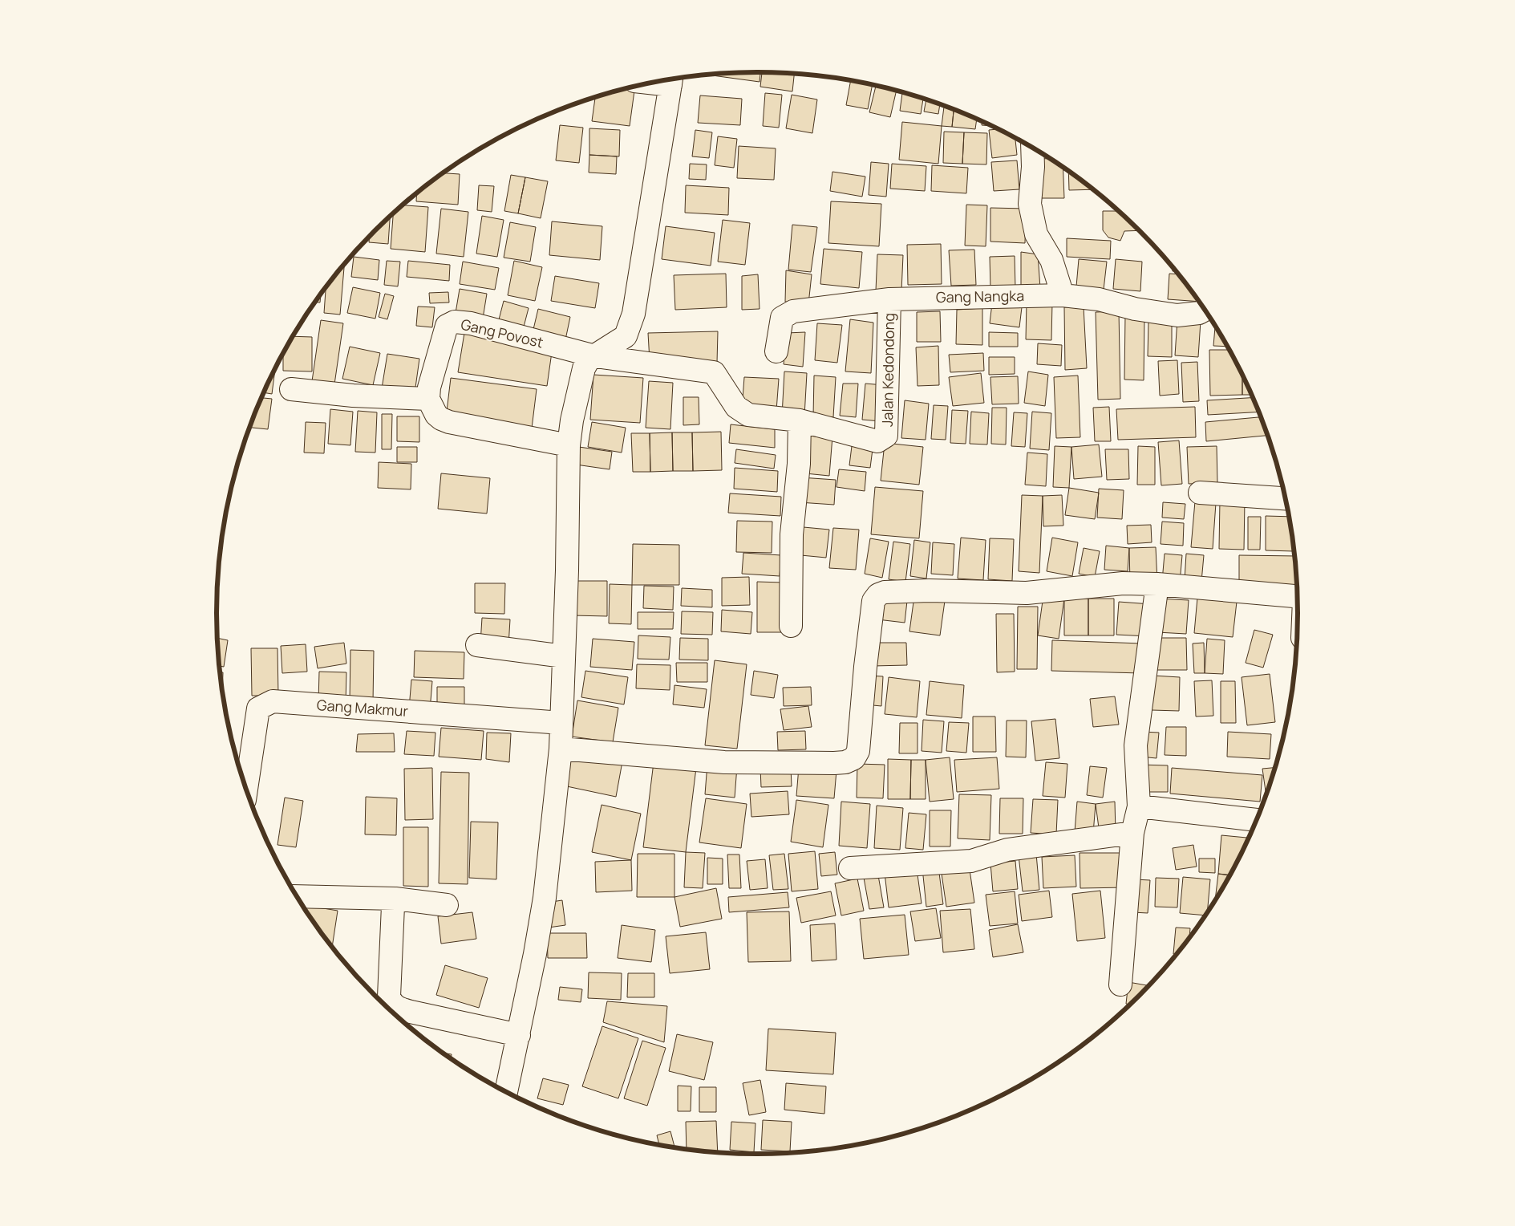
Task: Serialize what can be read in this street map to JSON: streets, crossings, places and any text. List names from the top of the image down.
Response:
{
  "streets": {
    "street": [
      "Gang Nangka",
      "Gang Povost",
      "Jalan Kedondong",
      "Gang Makmur"
    ]
  },
  "crossings": [
    ["Gang Nangka", "Jalan Kedondong"],
    ["Gang Povost", "Jalan Kedondong"]
  ]
}
